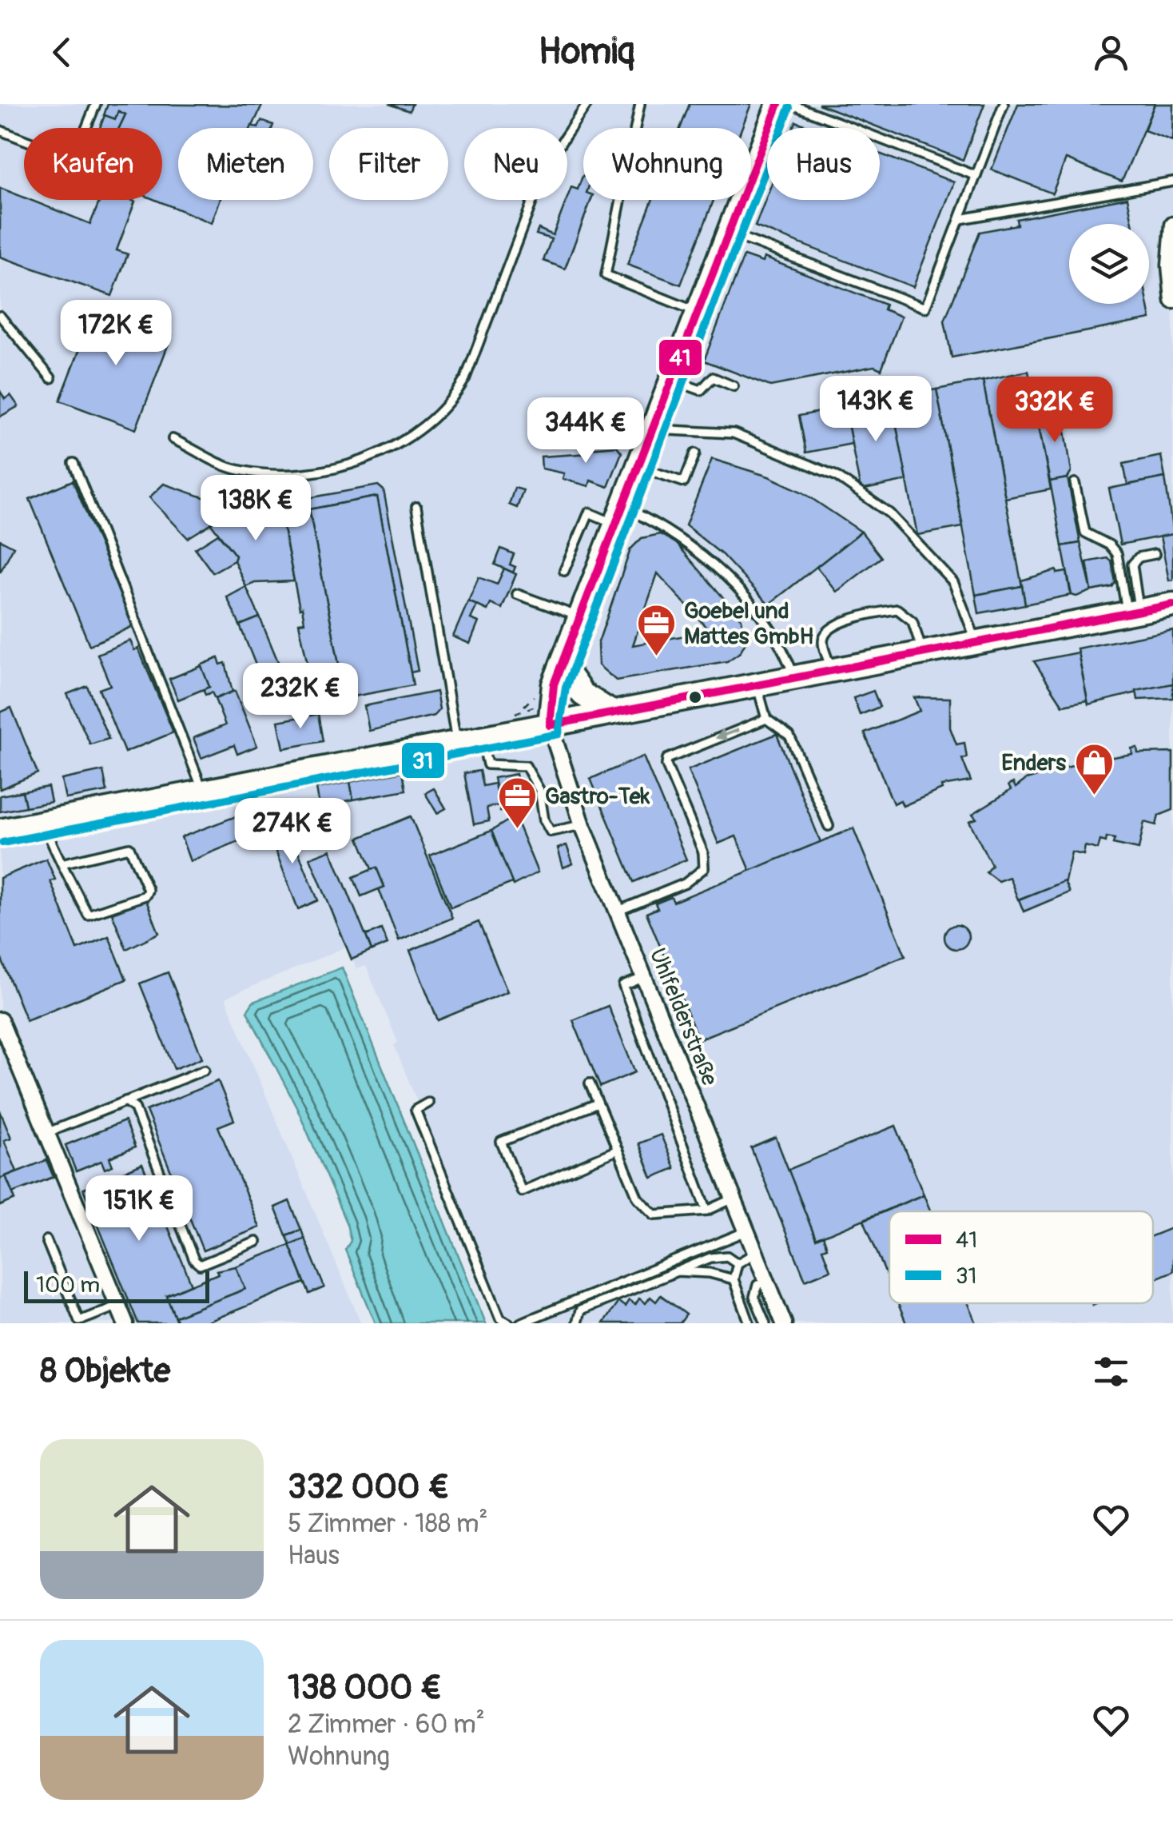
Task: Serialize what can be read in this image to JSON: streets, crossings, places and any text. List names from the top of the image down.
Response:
{
  "streets": {
    "street": ["Uhlfelderstraße"]
  },
  "places": {
    "office": ["Goebel und Mattes GmbH", "Gastro-Tek"],
    "shop": ["Enders"]
  },
  "lines": ["transit line 41", "transit line 31"],
  "legend": ["41", "31"],
  "scale_bar": "100 m",
  "page": {
    "header": "Homiq",
    "chip": [
      "Kaufen",
      "Mieten",
      "Filter",
      "Neu",
      "Wohnung",
      "Haus"
    ],
    "price": [
      "172K €",
      "143K €",
      "332K €",
      "344K €",
      "138K €",
      "232K €",
      "274K €",
      "151K €"
    ],
    "scale": "100 m",
    "heading": "8 Objekte",
    "list": [
      {
        "name": "332 000 €",
        "note": "5 Zimmer · 188 m² · Haus"
      },
      {
        "name": "138 000 €",
        "note": "2 Zimmer · 60 m² · Wohnung"
      }
    ]
  }
}
